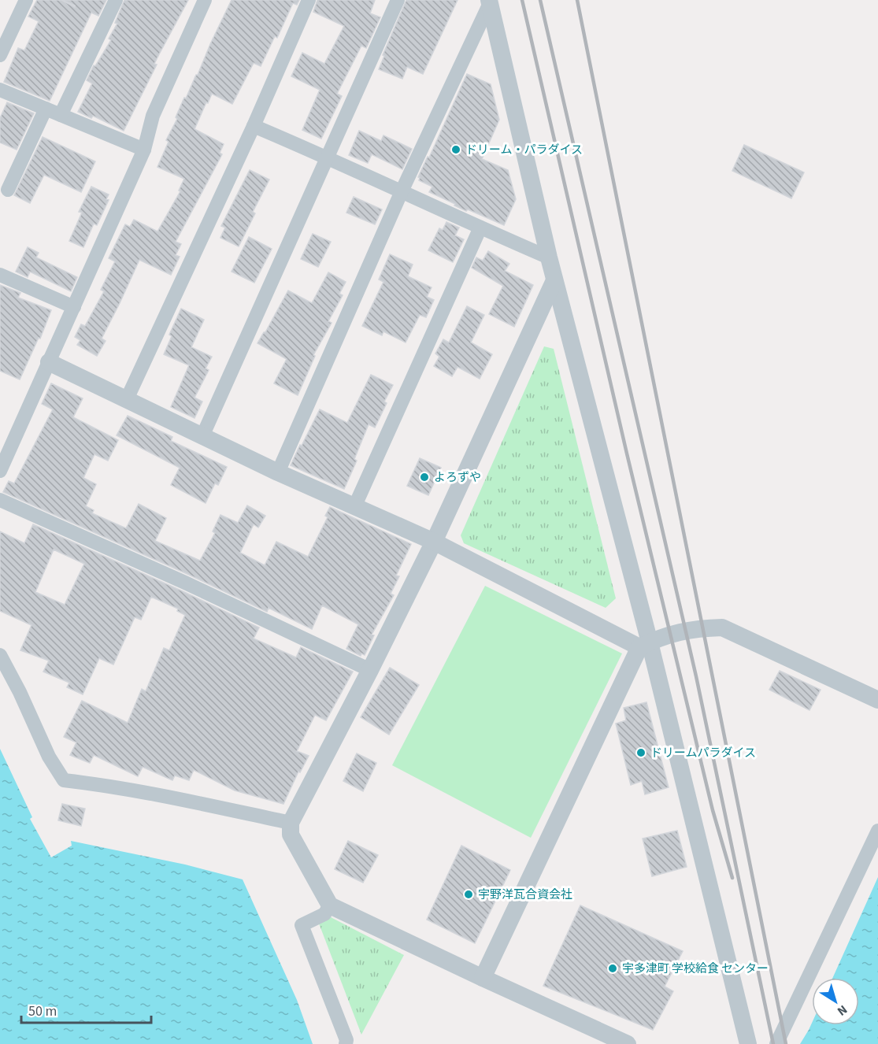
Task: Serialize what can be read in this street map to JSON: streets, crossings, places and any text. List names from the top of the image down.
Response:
{
  "places": [
    "ドリーム・パラダイス",
    "よろずや",
    "ドリームパラダイス",
    "宇野洋瓦合資会社",
    "宇多津町 学校給食 センター"
  ],
  "scale_bar": "50 m",
  "north": "bottom right"
}
